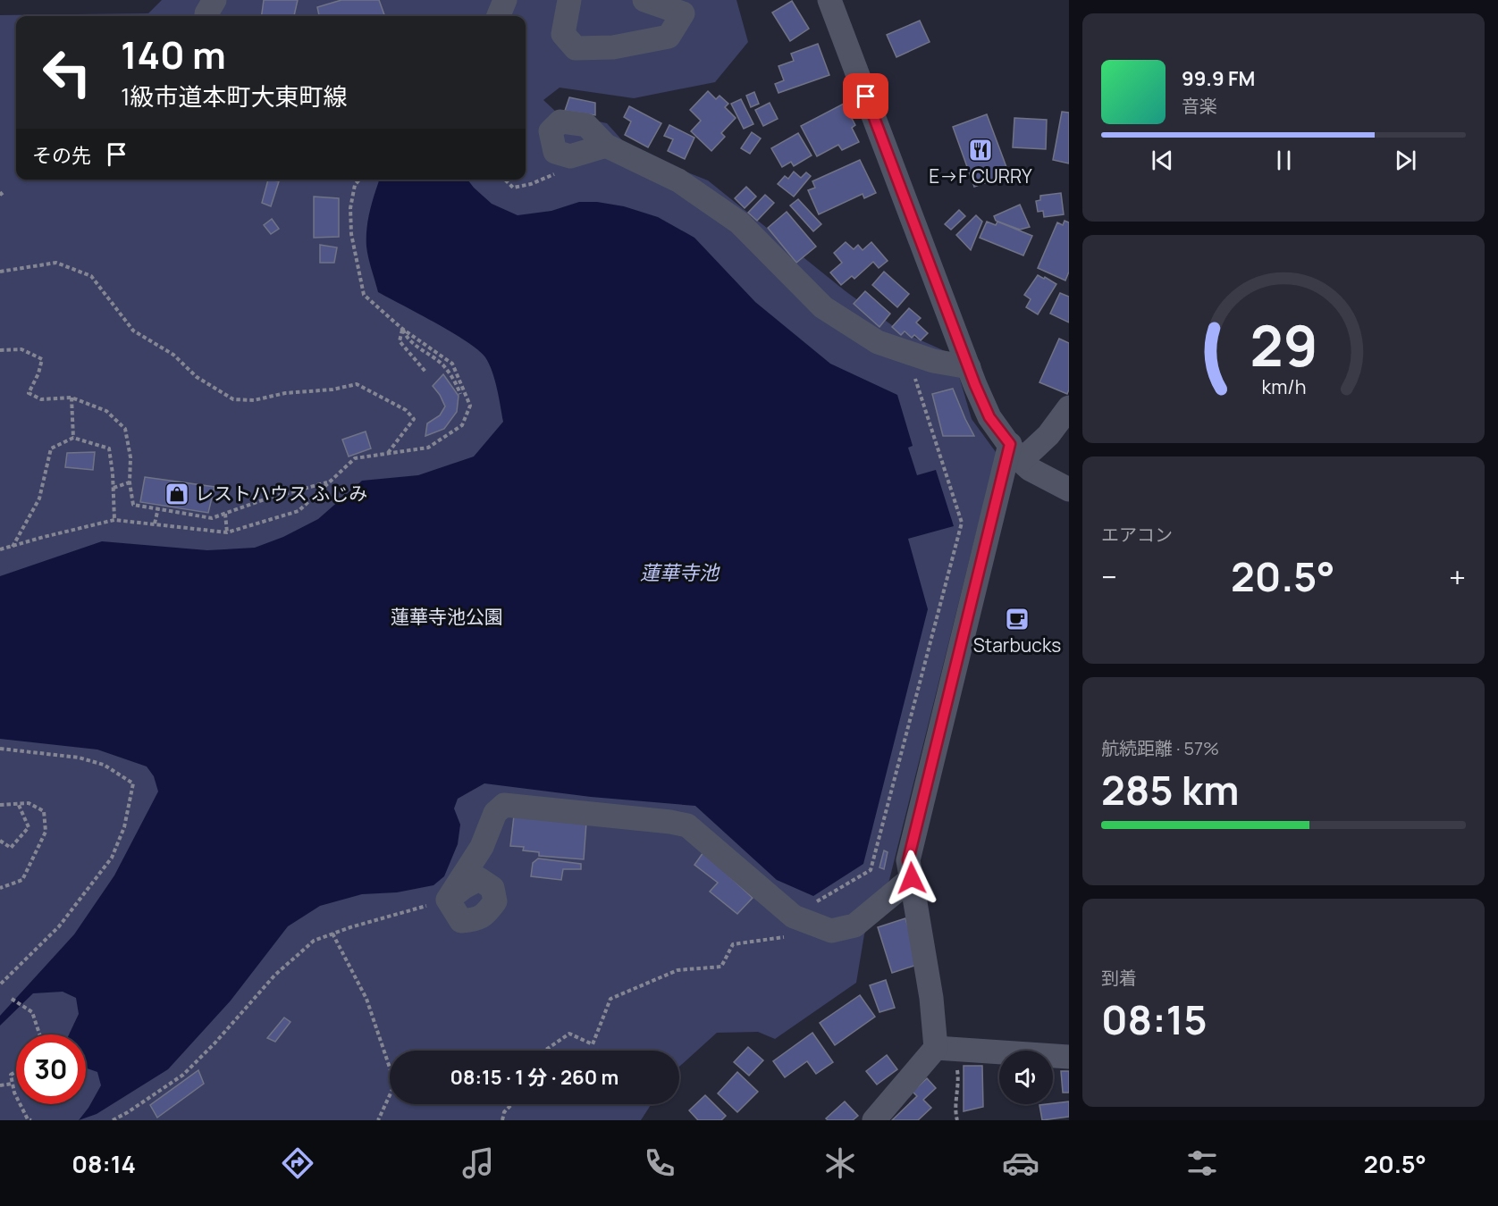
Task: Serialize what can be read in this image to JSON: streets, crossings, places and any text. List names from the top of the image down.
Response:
{
  "water": ["蓮華寺池"],
  "parks": ["蓮華寺池公園"],
  "places": {
    "restaurant": ["E→F CURRY"],
    "shop": ["レストハウス ふじみ"],
    "cafe": ["Starbucks"]
  },
  "page": {
    "turn": ["140 m", "1級市道本町大東町線"],
    "song": ["99.9 FM", "音楽"],
    "then": "その先",
    "tile": [
      "エアコン",
      ["航続距離 · 57%", "285 km"],
      ["到着", "08:15"]
    ],
    "heat": ["−", "20.5°", "+"],
    "limit": "30",
    "trip": "08:15 · 1 分 · 260 m",
    "tabs": ["08:14", "20.5°"],
    "gauge": ["29", "km/h"]
  }
}
